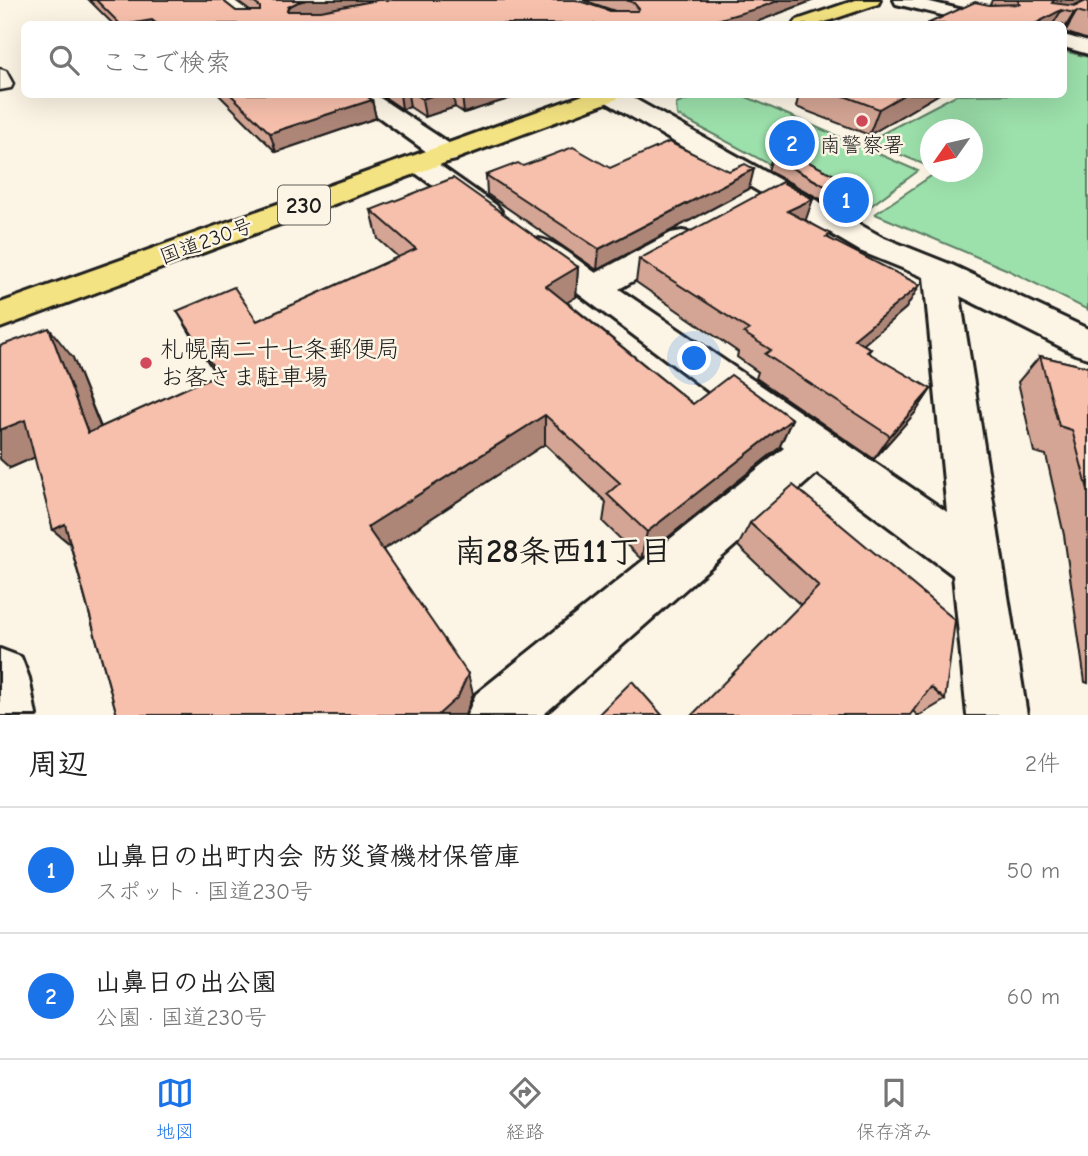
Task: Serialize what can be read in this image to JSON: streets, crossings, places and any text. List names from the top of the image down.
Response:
{
  "streets": {
    "highway": ["230", "国道230号"]
  },
  "districts": ["南28条西11丁目"],
  "places": ["南警察署", "札幌南二十七条郵便局 お客さま駐車場"],
  "north": "bottom left",
  "page": {
    "search": "ここで検索",
    "pins": ["2", "1"],
    "heading": ["周辺", "2件"],
    "list": [
      {
        "mark": "1",
        "name": "山鼻日の出町内会 防災資機材保管庫",
        "note": "スポット · 国道230号",
        "value": "50 m"
      },
      {
        "mark": "2",
        "name": "山鼻日の出公園",
        "note": "公園 · 国道230号",
        "value": "60 m"
      }
    ],
    "nav": ["地図", "経路", "保存済み"]
  }
}
